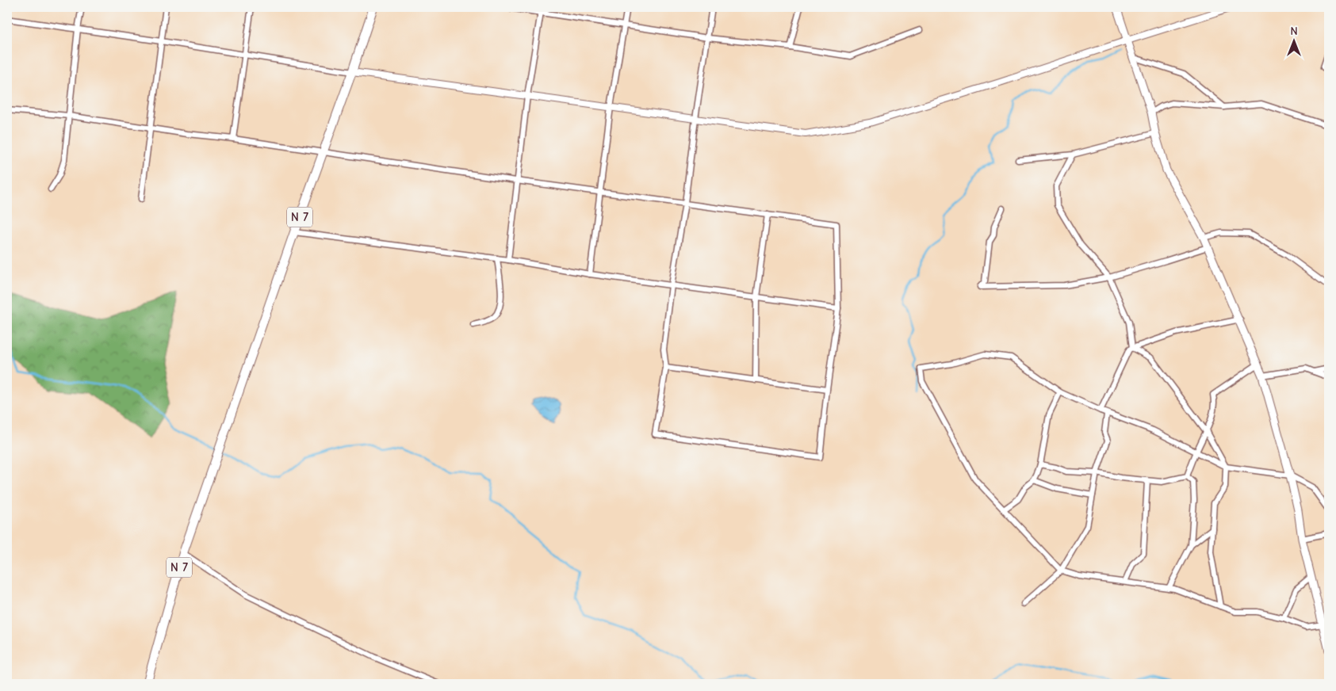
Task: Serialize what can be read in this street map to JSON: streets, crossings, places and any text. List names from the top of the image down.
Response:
{
  "streets": {
    "highway": ["N 7"]
  },
  "north": "top"
}
